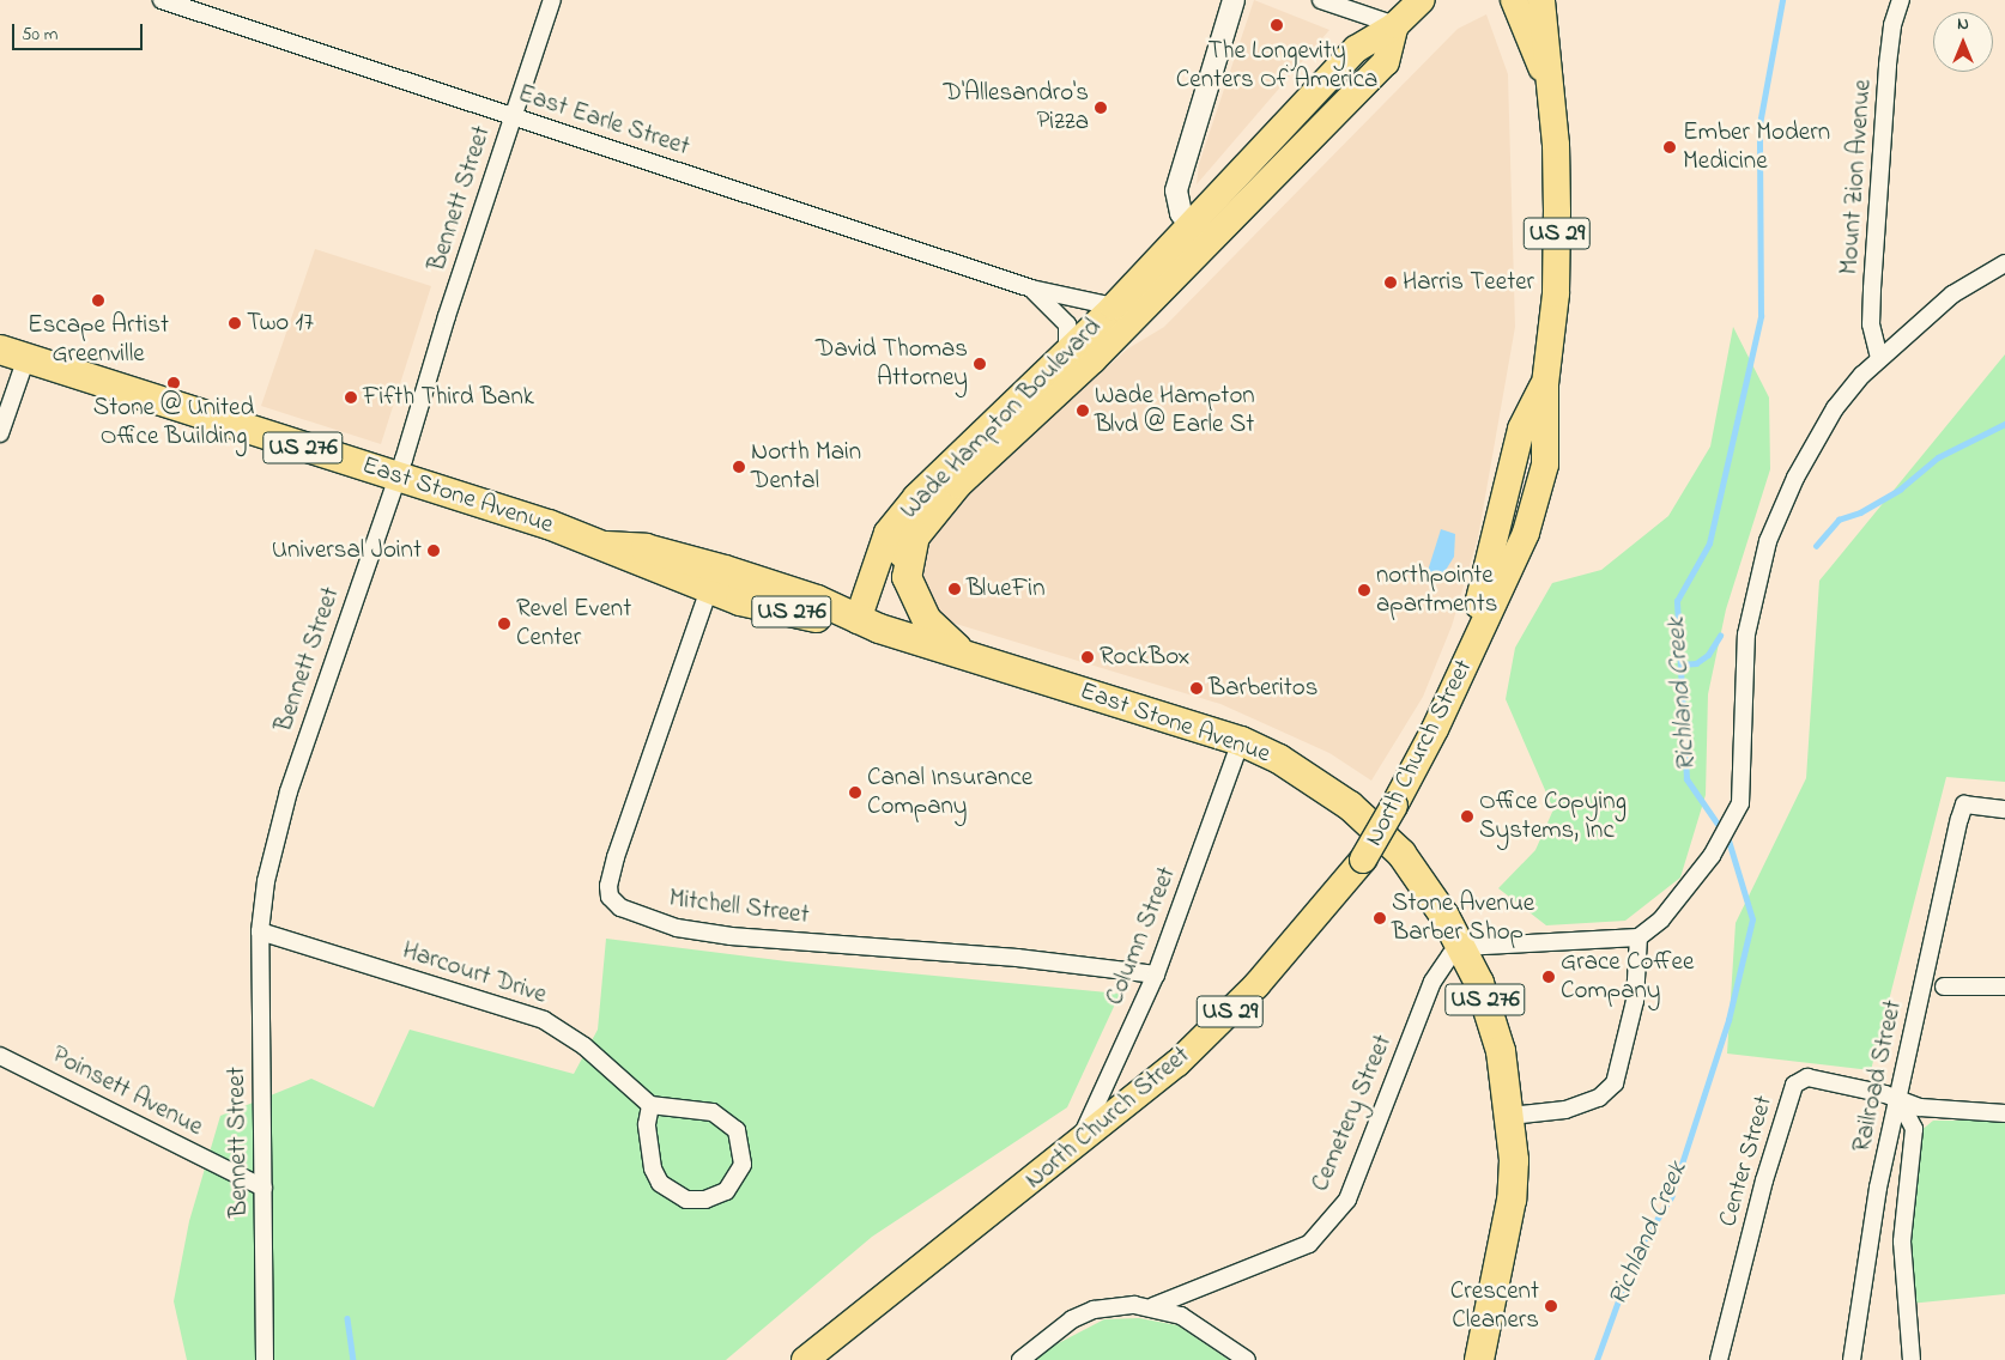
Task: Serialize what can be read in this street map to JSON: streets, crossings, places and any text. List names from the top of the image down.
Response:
{
  "streets": {
    "highway": ["US 276", "East Stone Avenue"],
    "main road": ["US 29", "Wade Hampton Boulevard", "North Church Street"],
    "street": [
      "East Earle Street",
      "Mount Zion Avenue",
      "Bennett Street",
      "Mitchell Street",
      "Column Street",
      "Harcourt Drive",
      "Railroad Street",
      "Poinsett Avenue",
      "Cemetery Street",
      "Center Street"
    ]
  },
  "crossings": [
    ["East Earle Street", "Bennett Street"],
    ["East Earle Street", "Wade Hampton Boulevard"],
    ["Bennett Street", "East Stone Avenue"],
    ["Bennett Street", "Harcourt Drive"],
    ["Bennett Street", "Poinsett Avenue"],
    ["Wade Hampton Boulevard", "East Stone Avenue"],
    ["East Stone Avenue", "Mitchell Street"],
    ["East Stone Avenue", "Column Street"],
    ["East Stone Avenue", "Cemetery Street"],
    ["North Church Street", "Column Street"],
    ["Mitchell Street", "Column Street"],
    ["Railroad Street", "Center Street"]
  ],
  "water": ["Richland Creek"],
  "places": [
    "The Longevity Centers Of America",
    "D'Allesandro's Pizza",
    "Ember Modern Medicine",
    "Harris Teeter",
    "Escape Artist Greenville",
    "Two 17",
    "David Thomas Attorney",
    "Stone @ United Office Building",
    "Fifth Third Bank",
    "Wade Hampton Blvd @ Earle St",
    "North Main Dental",
    "Universal Joint",
    "BlueFin",
    "northpointe apartments",
    "Revel Event Center",
    "RockBox",
    "Barberitos",
    "Canal Insurance Company",
    "Office Copying Systems, Inc",
    "Stone Avenue Barber Shop",
    "Grace Coffee Company",
    "Crescent Cleaners"
  ],
  "scale_bar": "50 m",
  "north": "top"
}
